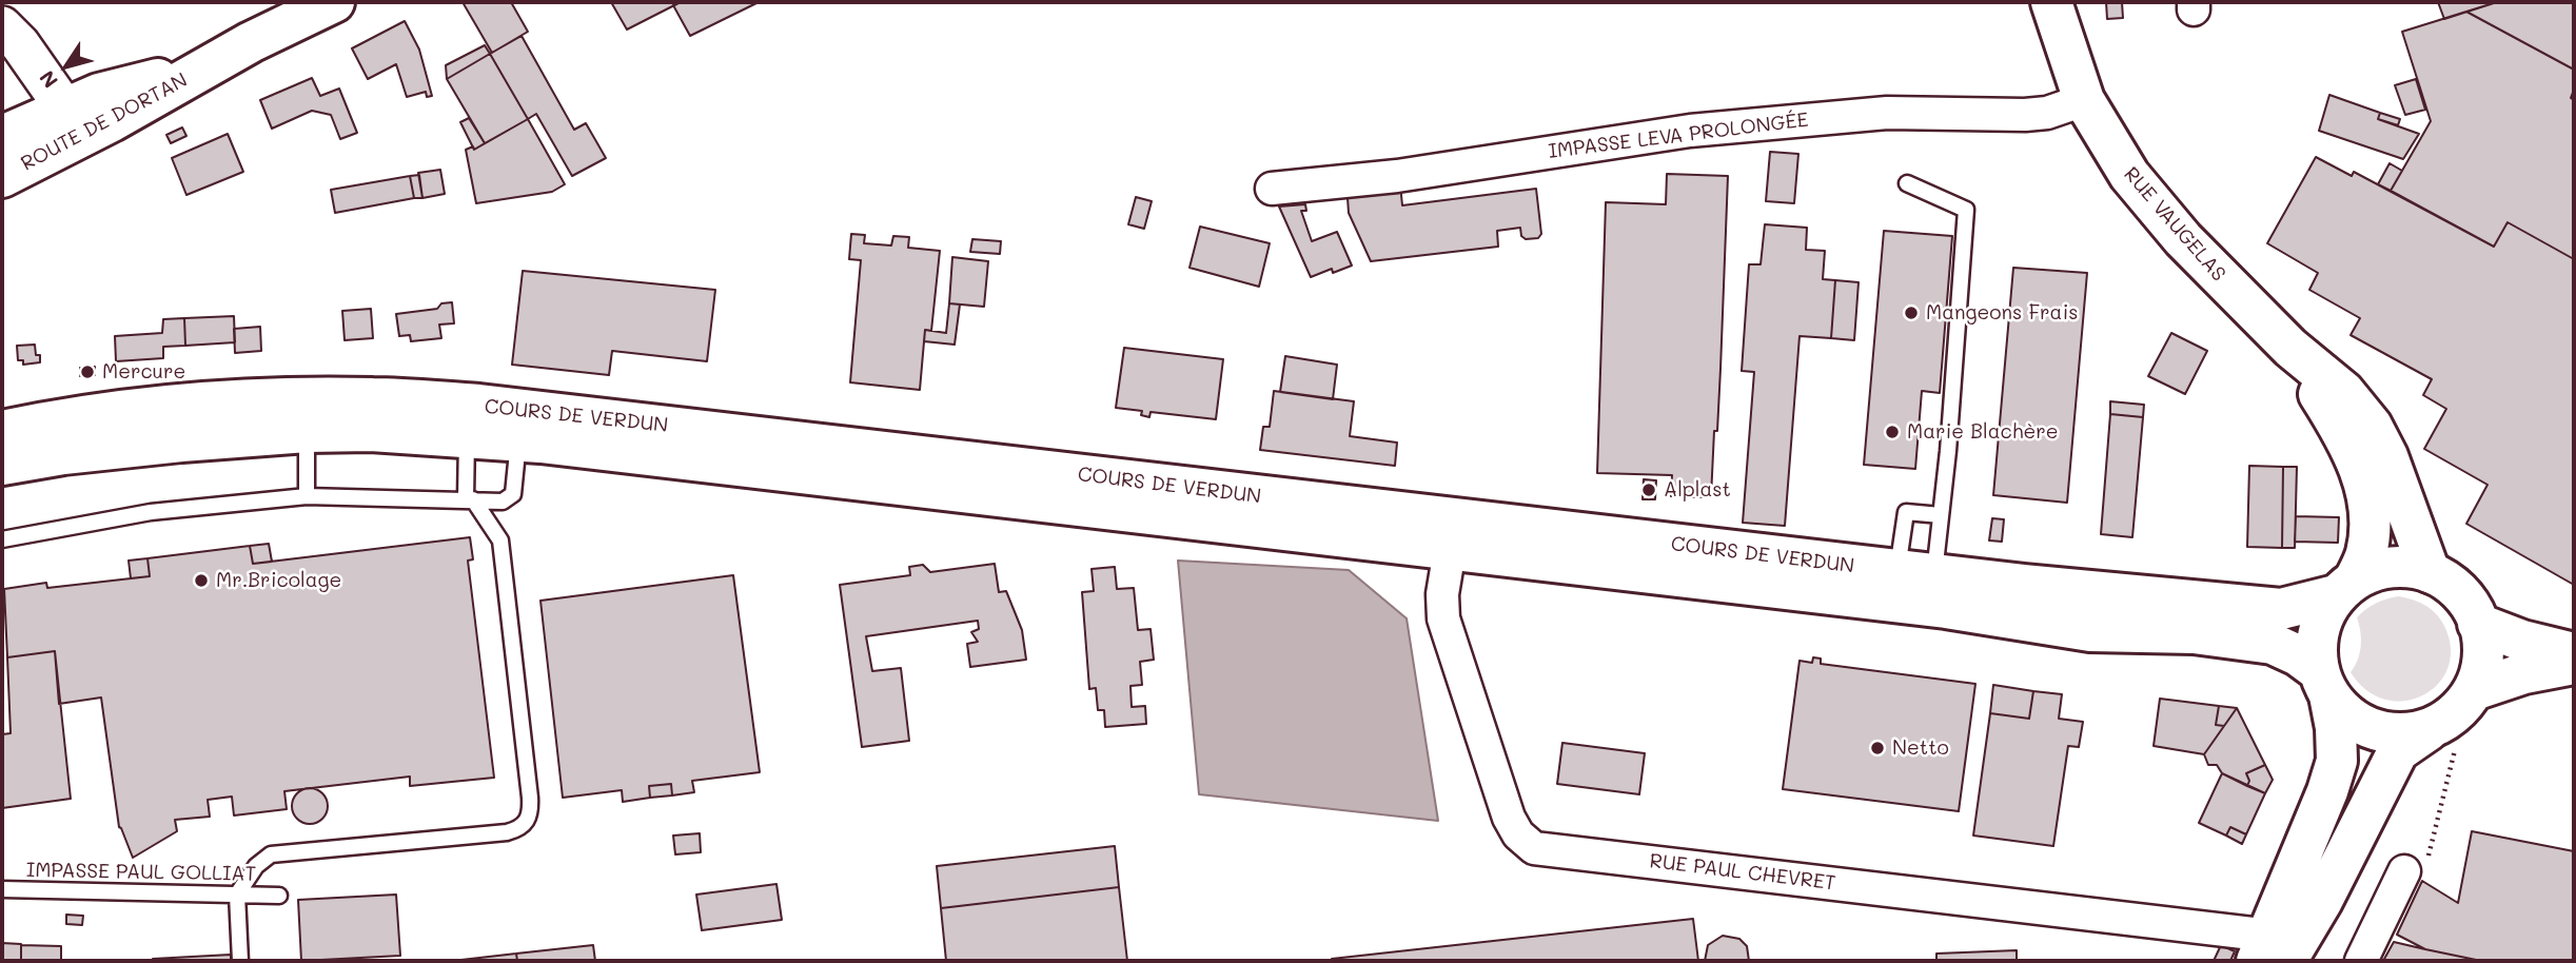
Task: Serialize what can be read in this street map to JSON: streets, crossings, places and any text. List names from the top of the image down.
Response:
{
  "streets": {
    "main road": ["ROUTE DE DORTAN", "RUE VAUGELAS", "COURS DE VERDUN"],
    "street": ["IMPASSE LEVA PROLONGÉE", "RUE PAUL CHEVRET"],
    "lane": ["IMPASSE PAUL GOLLIAT"]
  },
  "crossings": [
    ["IMPASSE LEVA PROLONGÉE", "RUE VAUGELAS"],
    ["RUE VAUGELAS", "COURS DE VERDUN"],
    ["COURS DE VERDUN", "RUE PAUL CHEVRET"]
  ],
  "places": [
    "Mangeons Frais",
    "Mercure",
    "Marie Blachère",
    "Alplast",
    "Mr.Bricolage",
    "Netto"
  ],
  "north": "bottom left"
}
